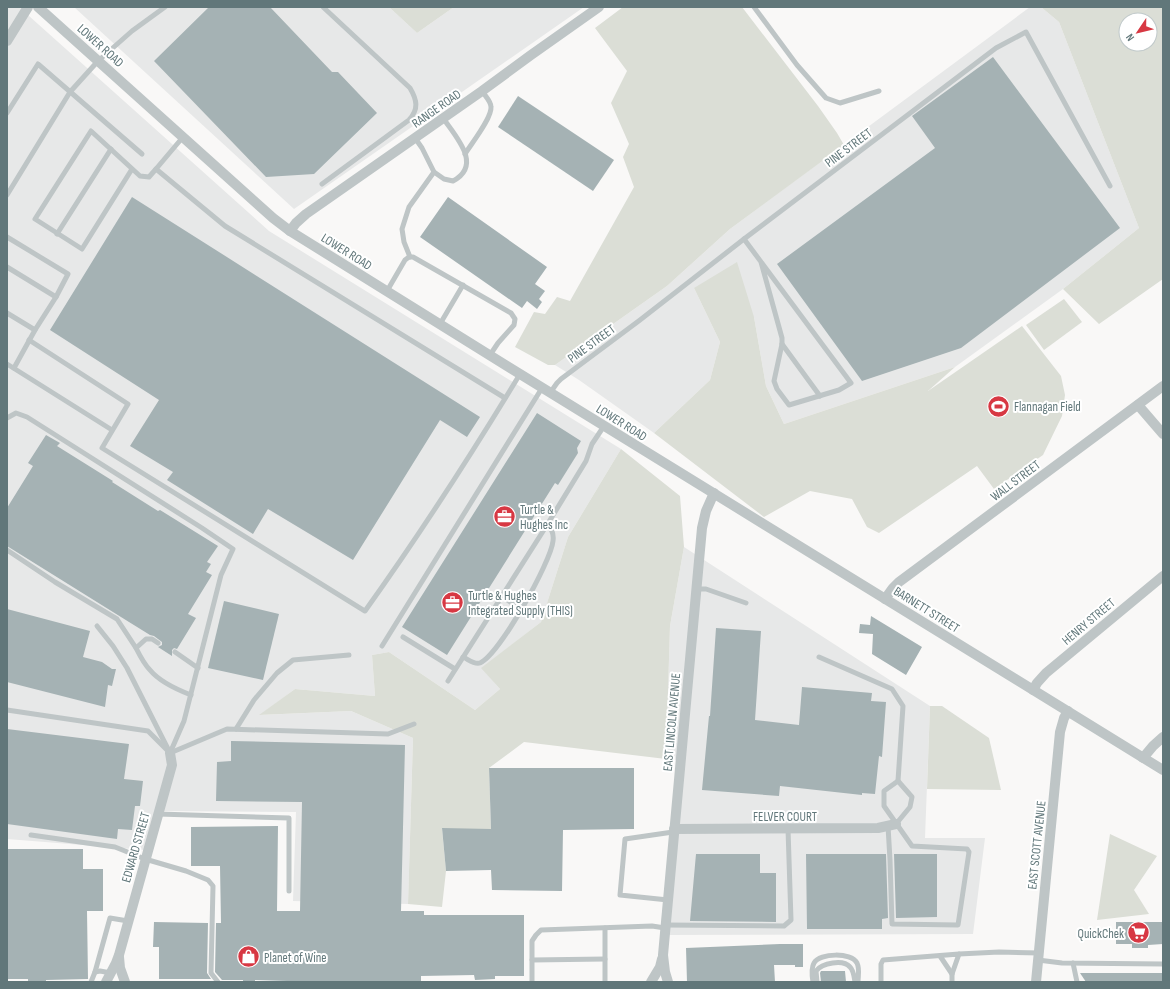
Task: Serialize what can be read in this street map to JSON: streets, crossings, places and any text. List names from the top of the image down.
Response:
{
  "streets": {
    "street": [
      "LOWER ROAD",
      "RANGE ROAD",
      "WALL STREET",
      "BARNETT STREET",
      "HENRY STREET",
      "EAST LINCOLN AVENUE",
      "FELVER COURT",
      "EAST SCOTT AVENUE",
      "EDWARD STREET"
    ],
    "lane": ["PINE STREET"]
  },
  "crossings": [
    ["LOWER ROAD", "RANGE ROAD"],
    ["LOWER ROAD", "PINE STREET"],
    ["LOWER ROAD", "BARNETT STREET"],
    ["WALL STREET", "BARNETT STREET"],
    ["BARNETT STREET", "HENRY STREET"],
    ["BARNETT STREET", "EAST LINCOLN AVENUE"],
    ["BARNETT STREET", "EAST SCOTT AVENUE"],
    ["EAST LINCOLN AVENUE", "FELVER COURT"]
  ],
  "places": {
    "sports": ["Flannagan Field"],
    "office": ["Turtle & Hughes Inc", "Turtle & Hughes Integrated Supply (THIS)"],
    "supermarket": ["QuickChek"],
    "shop": ["Planet of Wine"]
  },
  "north": "bottom left"
}
